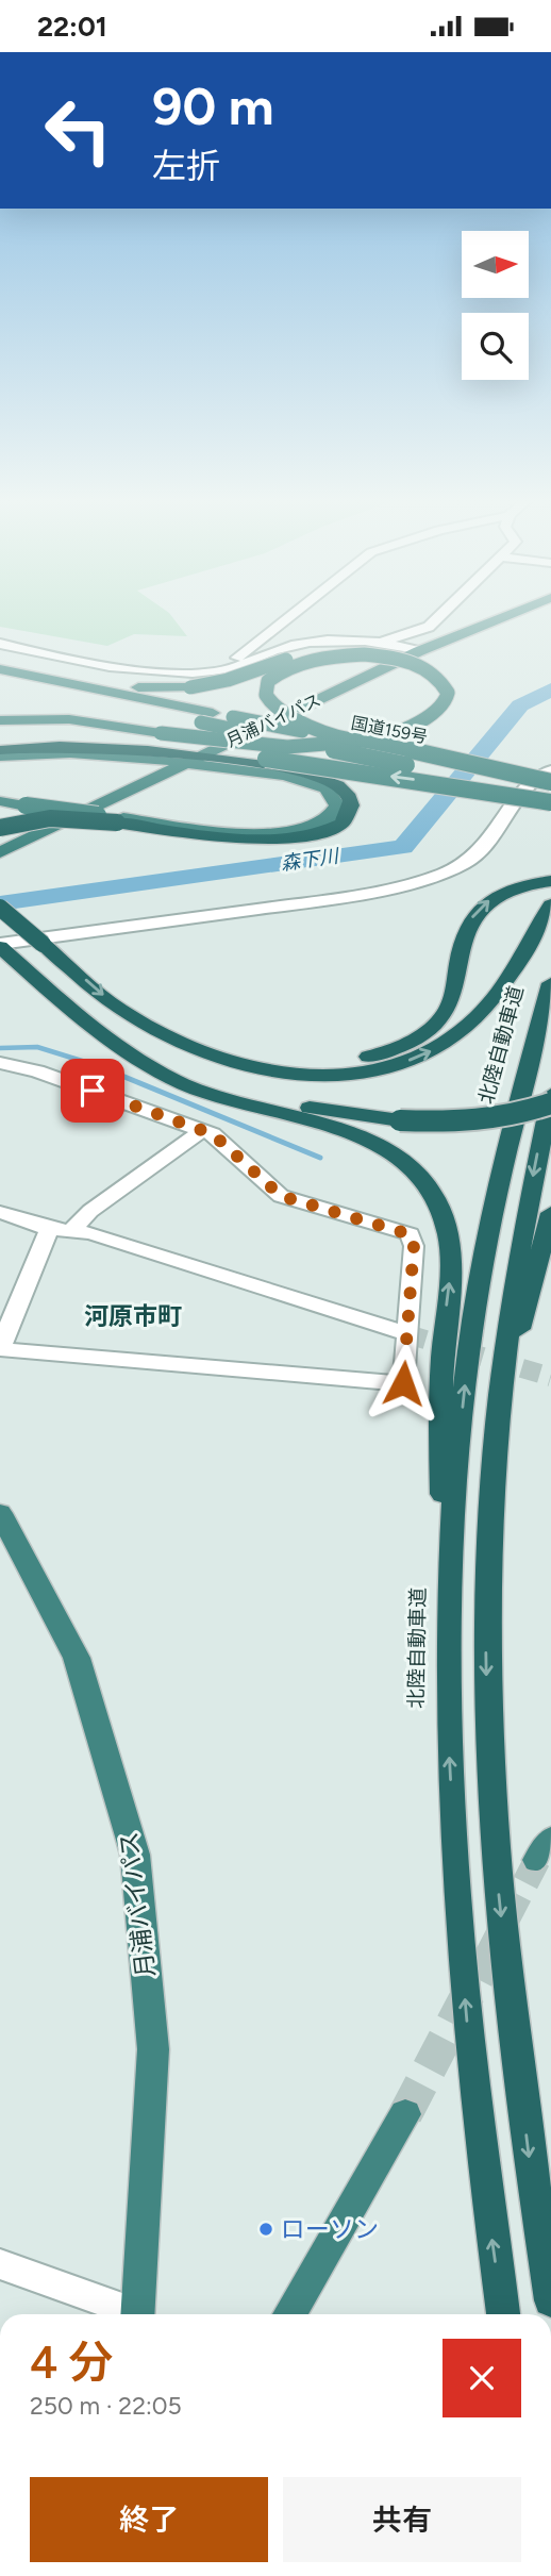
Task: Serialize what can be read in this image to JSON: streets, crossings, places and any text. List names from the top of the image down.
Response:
{
  "streets": {
    "highway": ["月浦バイパス", "国道159号", "北陸自動車道"]
  },
  "districts": ["河原市町"],
  "water": ["森下川"],
  "places": ["ローソン"],
  "north": "right",
  "page": {
    "status": "22:01",
    "turn": ["90 m", "左折"],
    "heading": ["4 分", "250 m · 22:05"],
    "buttons": ["終了", "共有"]
  }
}
